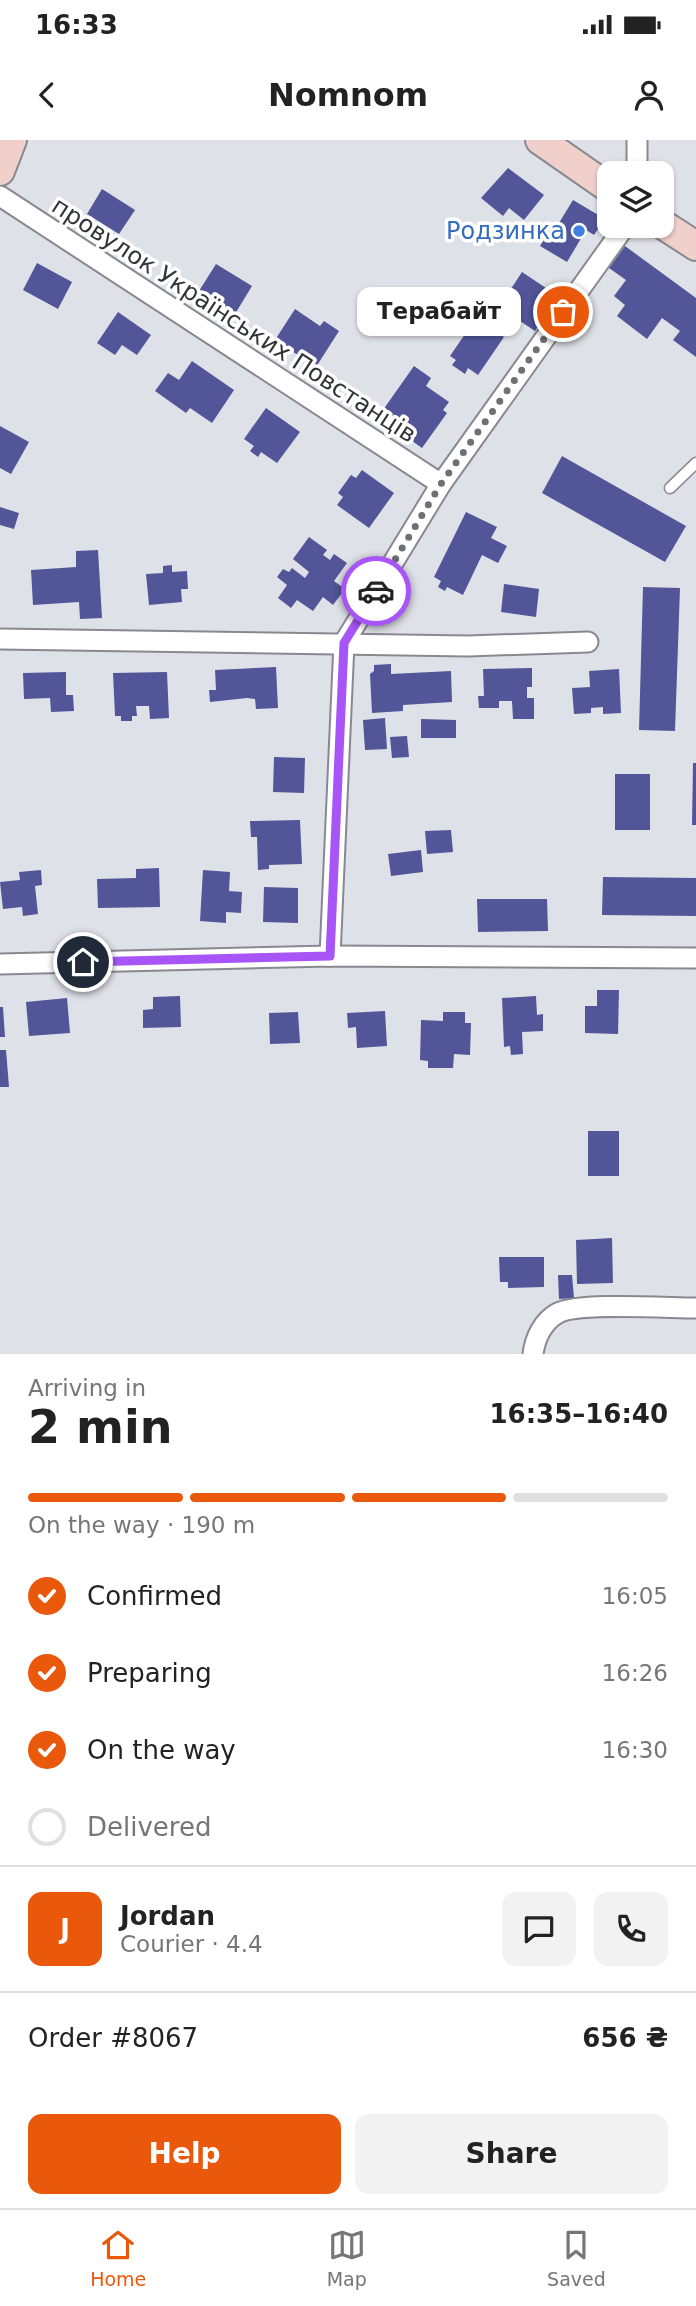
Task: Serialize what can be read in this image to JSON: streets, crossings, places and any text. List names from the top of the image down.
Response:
{
  "streets": {
    "street": ["провулок Українських Повстанців"]
  },
  "places": ["Родзинка", "Терабайт"],
  "page": {
    "status": "16:33",
    "header": "Nomnom",
    "bubble": "Терабайт",
    "heading": ["2 min", "Arriving in", "16:35–16:40"],
    "panel": [
      "Jordan",
      "Courier · 4.4",
      "Order #8067",
      "656 ₴"
    ],
    "bar": "On the way · 190 m",
    "list": [
      ["Confirmed", "16:05"],
      ["Preparing", "16:26"],
      ["On the way", "16:30"],
      "Delivered"
    ],
    "round": "J",
    "buttons": ["Help", "Share"],
    "tabs": ["Home", "Map", "Saved"]
  }
}
